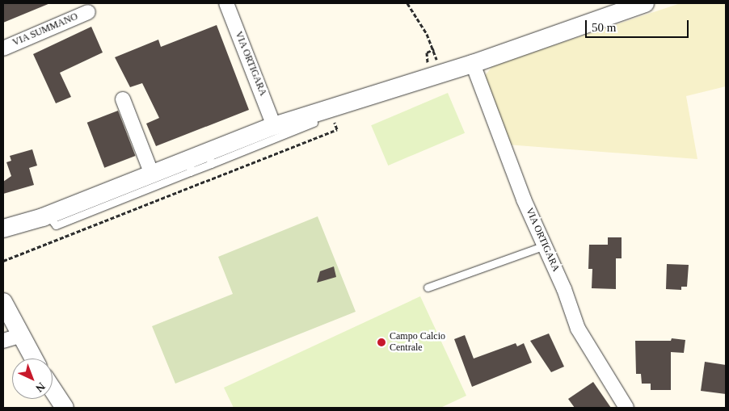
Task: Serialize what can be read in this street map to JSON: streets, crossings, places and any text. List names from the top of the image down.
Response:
{
  "streets": {
    "street": ["VIA SUMMANO", "VIA ORTIGARA"]
  },
  "places": ["Campo Calcio Centrale"],
  "scale_bar": "50 m",
  "north": "bottom right"
}
